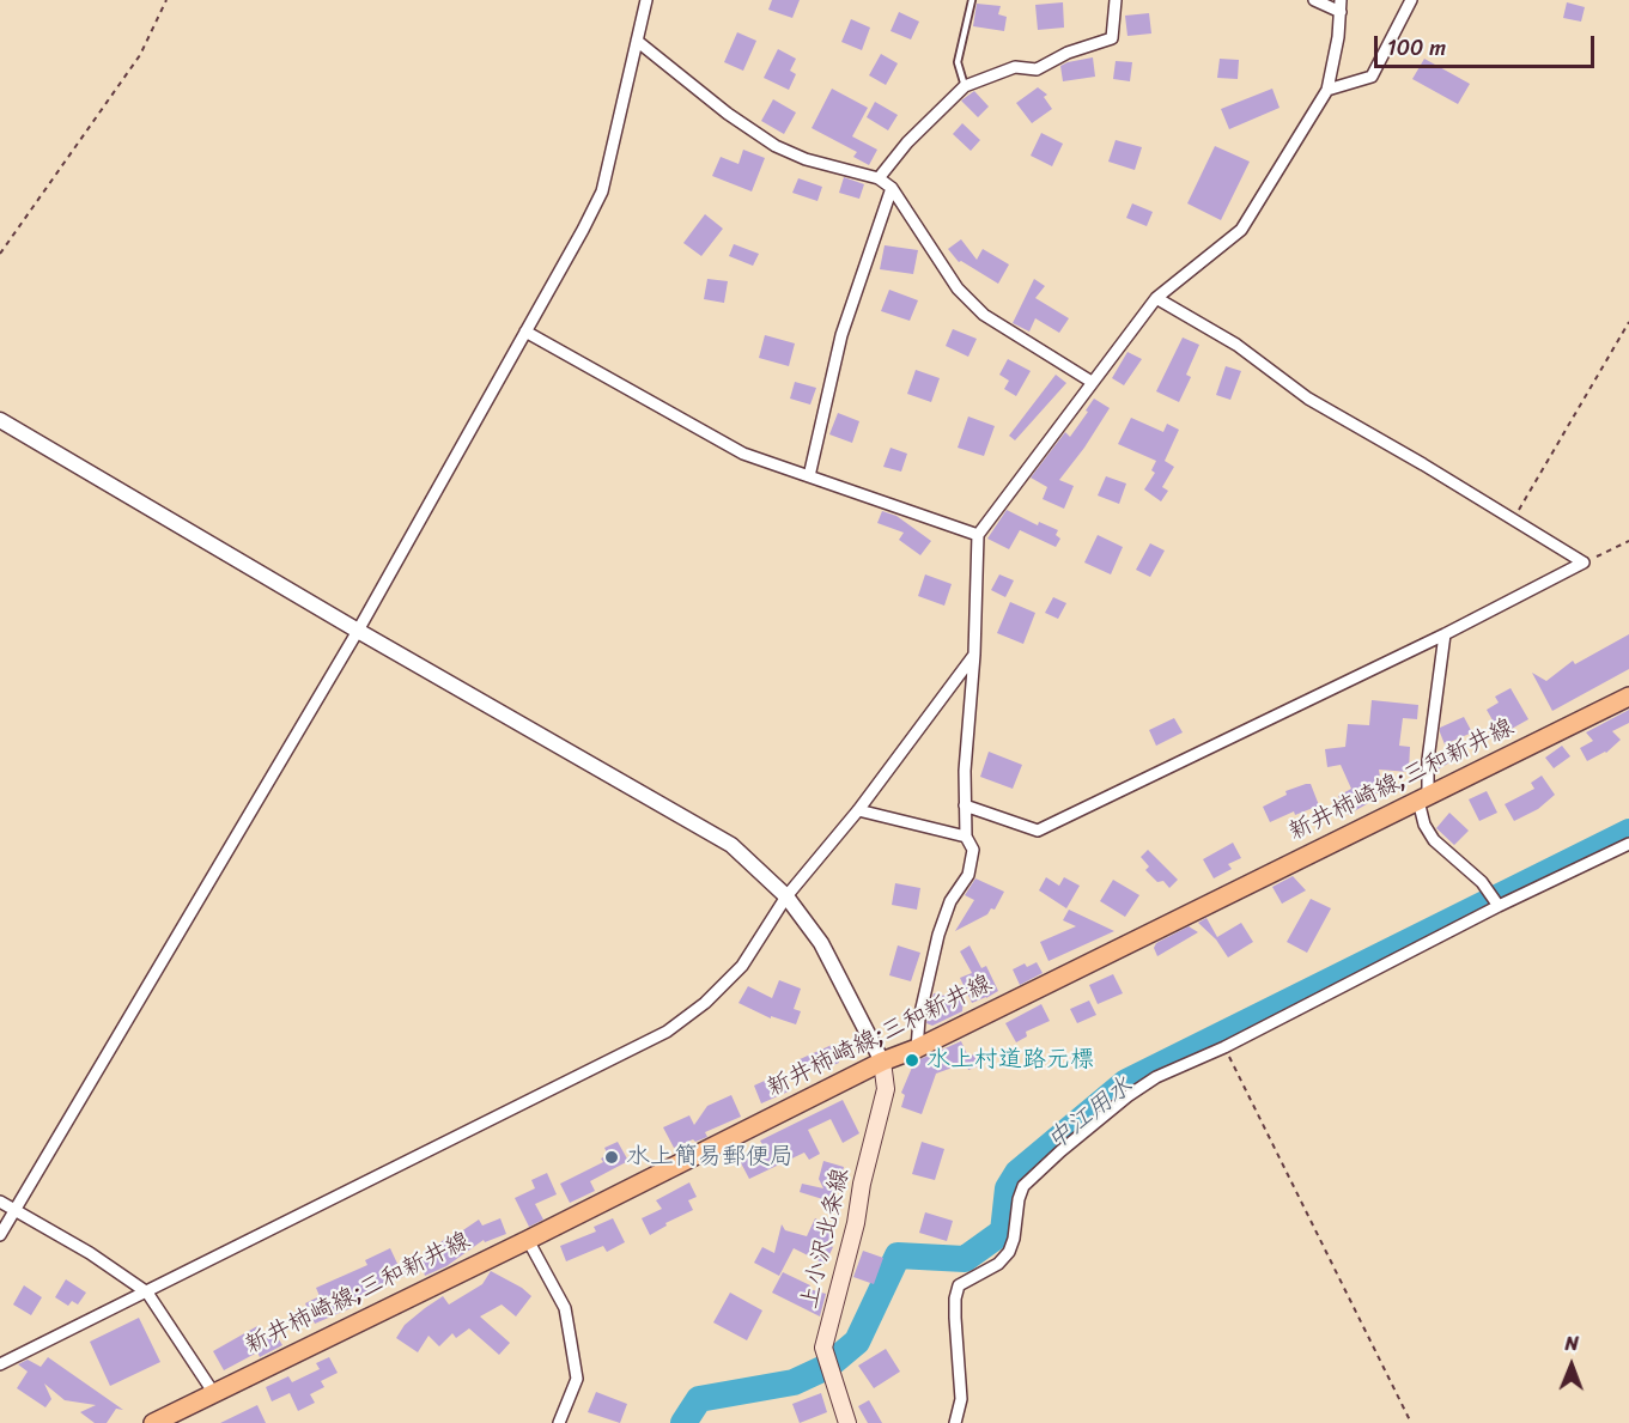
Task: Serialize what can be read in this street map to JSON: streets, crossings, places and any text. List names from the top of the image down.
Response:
{
  "streets": {
    "main road": ["新井柿崎線;三和新井線", "上小沢北条線"]
  },
  "crossings": [
    ["新井柿崎線;三和新井線", "上小沢北条線"]
  ],
  "water": ["中江用水"],
  "places": ["水上村道路元標", "水上簡易郵便局"],
  "scale_bar": "100 m",
  "north": "top"
}
